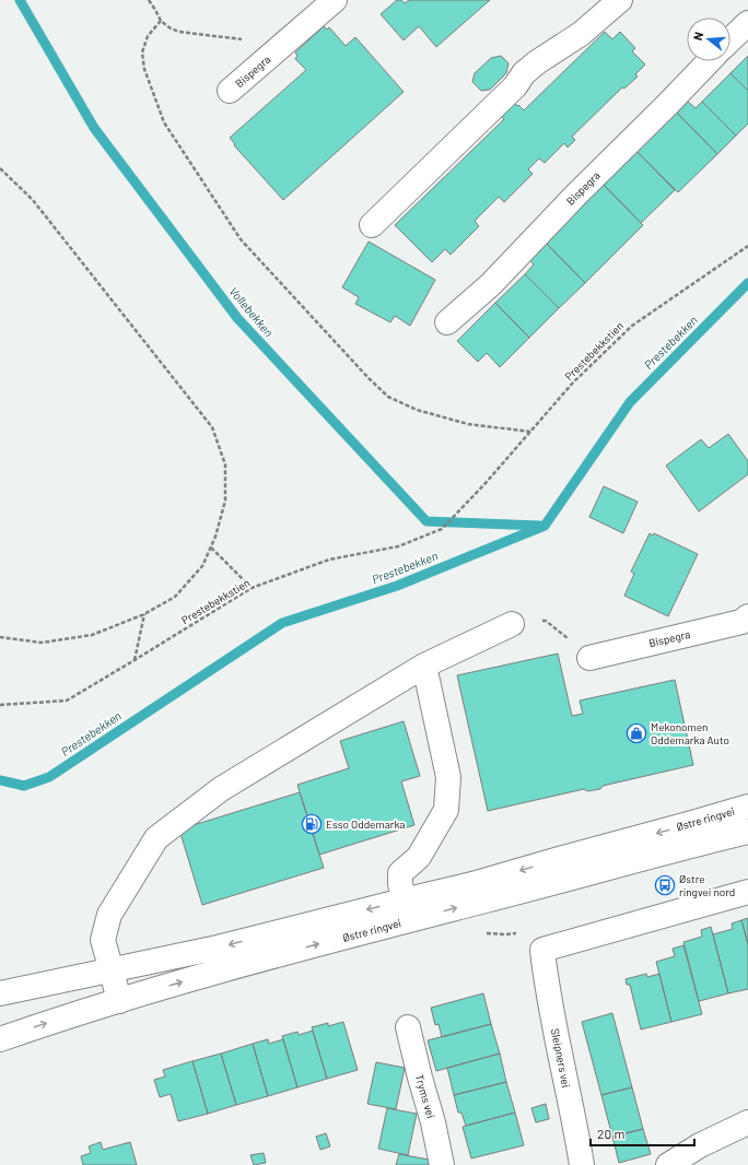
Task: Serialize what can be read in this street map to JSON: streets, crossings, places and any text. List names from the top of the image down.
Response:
{
  "streets": {
    "main road": [
      "Bispegra",
      "Østre ringvei",
      "Sleipners vei",
      "Tryms vei"
    ],
    "path": ["Prestebekkstien"]
  },
  "water": ["Vollebekken", "Prestebekken"],
  "places": {
    "shop": ["Mekonomen Oddemarka Auto"],
    "fuel station": ["Esso Oddemarka"],
    "bus stop": ["Østre ringvei nord"]
  },
  "scale_bar": "20 m",
  "north": "left"
}
